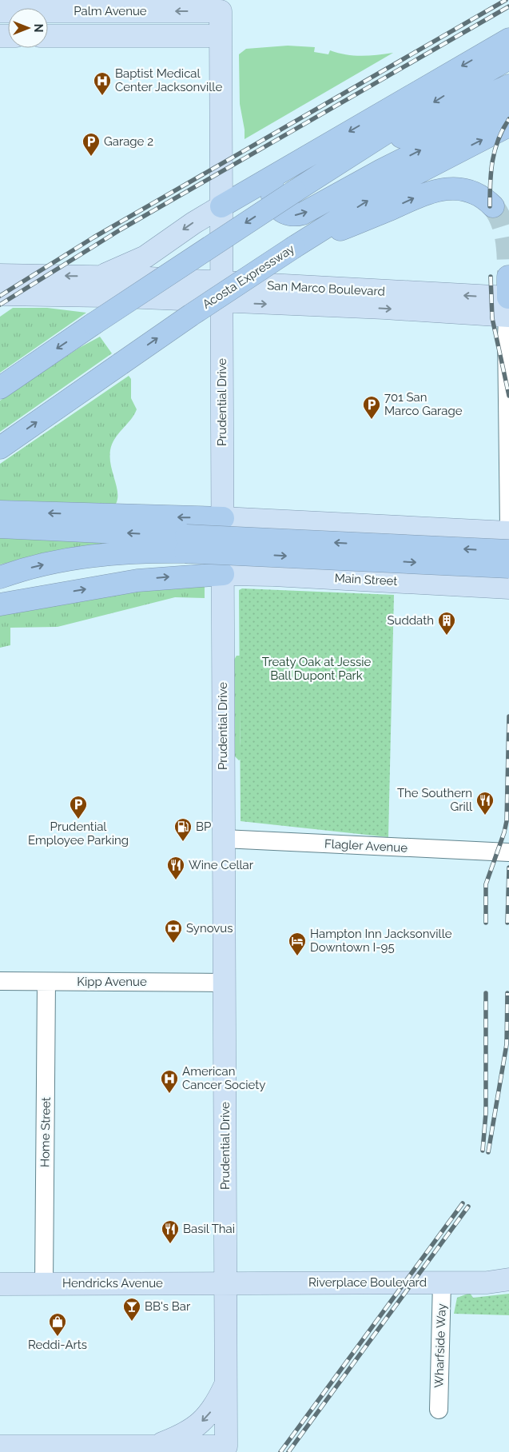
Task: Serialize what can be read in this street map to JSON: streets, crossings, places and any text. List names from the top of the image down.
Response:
{
  "streets": {
    "highway": ["Acosta Expressway"],
    "main road": [
      "Palm Avenue",
      "San Marco Boulevard",
      "Prudential Drive",
      "Main Street",
      "Riverplace Boulevard",
      "Hendricks Avenue"
    ],
    "street": [
      "Flagler Avenue",
      "Kipp Avenue",
      "Home Street",
      "Wharfside Way"
    ]
  },
  "crossings": [
    ["Palm Avenue", "Prudential Drive"],
    ["San Marco Boulevard", "Prudential Drive"],
    ["Prudential Drive", "Main Street"],
    ["Prudential Drive", "Flagler Avenue"],
    ["Prudential Drive", "Kipp Avenue"],
    ["Prudential Drive", "Riverplace Boulevard"],
    ["Prudential Drive", "Hendricks Avenue"],
    ["Kipp Avenue", "Home Street"],
    ["Home Street", "Hendricks Avenue"],
    ["Riverplace Boulevard", "Hendricks Avenue"],
    ["Riverplace Boulevard", "Wharfside Way"]
  ],
  "parks": ["Treaty Oak at Jessie Ball Dupont Park"],
  "places": {
    "hospital": ["Baptist Medical Center Jacksonville", "American Cancer Society"],
    "parking": ["Garage 2", "701 San Marco Garage", "Prudential Employee Parking"],
    "building": ["Suddath"],
    "restaurant": ["The Southern Grill", "Wine Cellar", "Basil Thai"],
    "fuel station": ["BP"],
    "bank": ["Synovus"],
    "hotel": ["Hampton Inn Jacksonville Downtown I-95"],
    "bar": ["BB's Bar"],
    "shop": ["Reddi-Arts"]
  },
  "north": "right"
}
